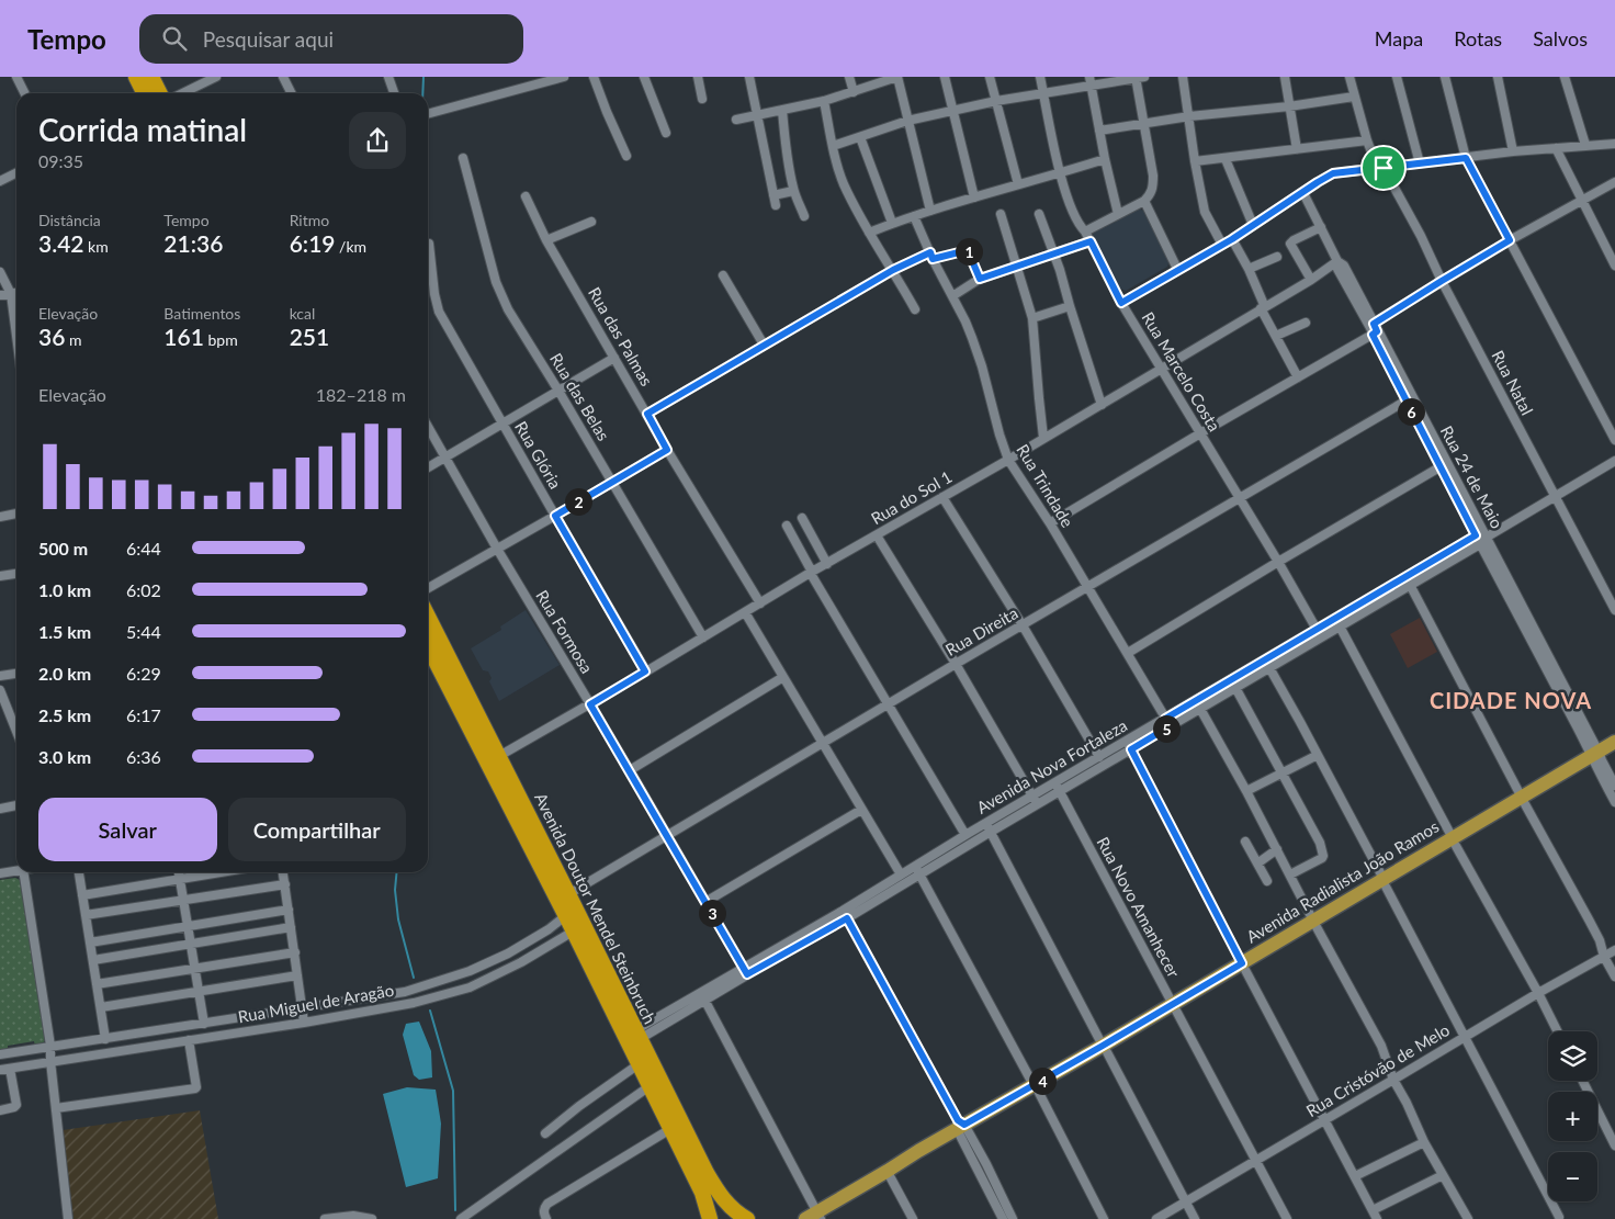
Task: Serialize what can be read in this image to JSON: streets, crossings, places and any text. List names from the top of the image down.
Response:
{
  "streets": {
    "highway": ["Avenida Doutor Mendel Steinbruch"],
    "main road": ["Avenida Radialista João Ramos"],
    "street": [
      "Rua das Palmas",
      "Rua Marcelo Costa",
      "Rua Natal",
      "Rua das Belas",
      "Rua Glória",
      "Rua 24 de Maio",
      "Rua Trindade",
      "Rua do Sol 1",
      "Rua Formosa",
      "Rua Direita",
      "Avenida Nova Fortaleza",
      "Rua Novo Amanhecer",
      "Rua Miguel de Aragão",
      "Rua Cristóvão de Melo"
    ]
  },
  "crossings": [
    ["Rua das Palmas", "Rua do Sol 1"],
    ["Rua Marcelo Costa", "Rua do Sol 1"],
    ["Rua Marcelo Costa", "Rua Direita"],
    ["Rua Marcelo Costa", "Avenida Nova Fortaleza"],
    ["Rua Natal", "Avenida Nova Fortaleza"],
    ["Rua das Belas", "Rua do Sol 1"],
    ["Rua Glória", "Rua do Sol 1"],
    ["Rua 24 de Maio", "Rua do Sol 1"],
    ["Rua 24 de Maio", "Rua Direita"],
    ["Rua 24 de Maio", "Avenida Nova Fortaleza"],
    ["Rua 24 de Maio", "Avenida Radialista João Ramos"],
    ["Rua Trindade", "Rua do Sol 1"],
    ["Rua Trindade", "Rua Direita"],
    ["Rua Trindade", "Avenida Nova Fortaleza"],
    ["Rua do Sol 1", "Rua Formosa"],
    ["Rua do Sol 1", "Avenida Doutor Mendel Steinbruch"],
    ["Rua Formosa", "Rua Direita"],
    ["Rua Formosa", "Avenida Nova Fortaleza"],
    ["Rua Direita", "Avenida Doutor Mendel Steinbruch"],
    ["Avenida Nova Fortaleza", "Rua Novo Amanhecer"],
    ["Avenida Nova Fortaleza", "Avenida Doutor Mendel Steinbruch"],
    ["Avenida Radialista João Ramos", "Rua Novo Amanhecer"],
    ["Rua Novo Amanhecer", "Rua Cristóvão de Melo"],
    ["Avenida Doutor Mendel Steinbruch", "Rua Miguel de Aragão"]
  ],
  "districts": ["CIDADE NOVA"],
  "page": {
    "header": "Tempo",
    "search": "Pesquisar aqui",
    "nav": ["Mapa", "Rotas", "Salvos"],
    "heading": ["Corrida matinal", "09:35"],
    "stats": [
      ["Distância", "3.42 km"],
      ["Tempo", "21:36"],
      ["Ritmo", "6:19 /km"],
      ["Elevação", "36 m"],
      ["Batimentos", "161 bpm"],
      ["kcal", "251"]
    ],
    "pins": [
      "1",
      "6",
      "2",
      "5",
      "3",
      "4"
    ],
    "chart": ["Elevação", "182–218 m"],
    "list": [
      {
        "name": "500 m",
        "note": "6:44"
      },
      {
        "name": "1.0 km",
        "note": "6:02"
      },
      {
        "name": "1.5 km",
        "note": "5:44"
      },
      {
        "name": "2.0 km",
        "note": "6:29"
      },
      {
        "name": "2.5 km",
        "note": "6:17"
      },
      {
        "name": "3.0 km",
        "note": "6:36"
      }
    ],
    "buttons": ["Salvar", "Compartilhar"],
    "map_buttons": ["+", "−"]
  }
}
